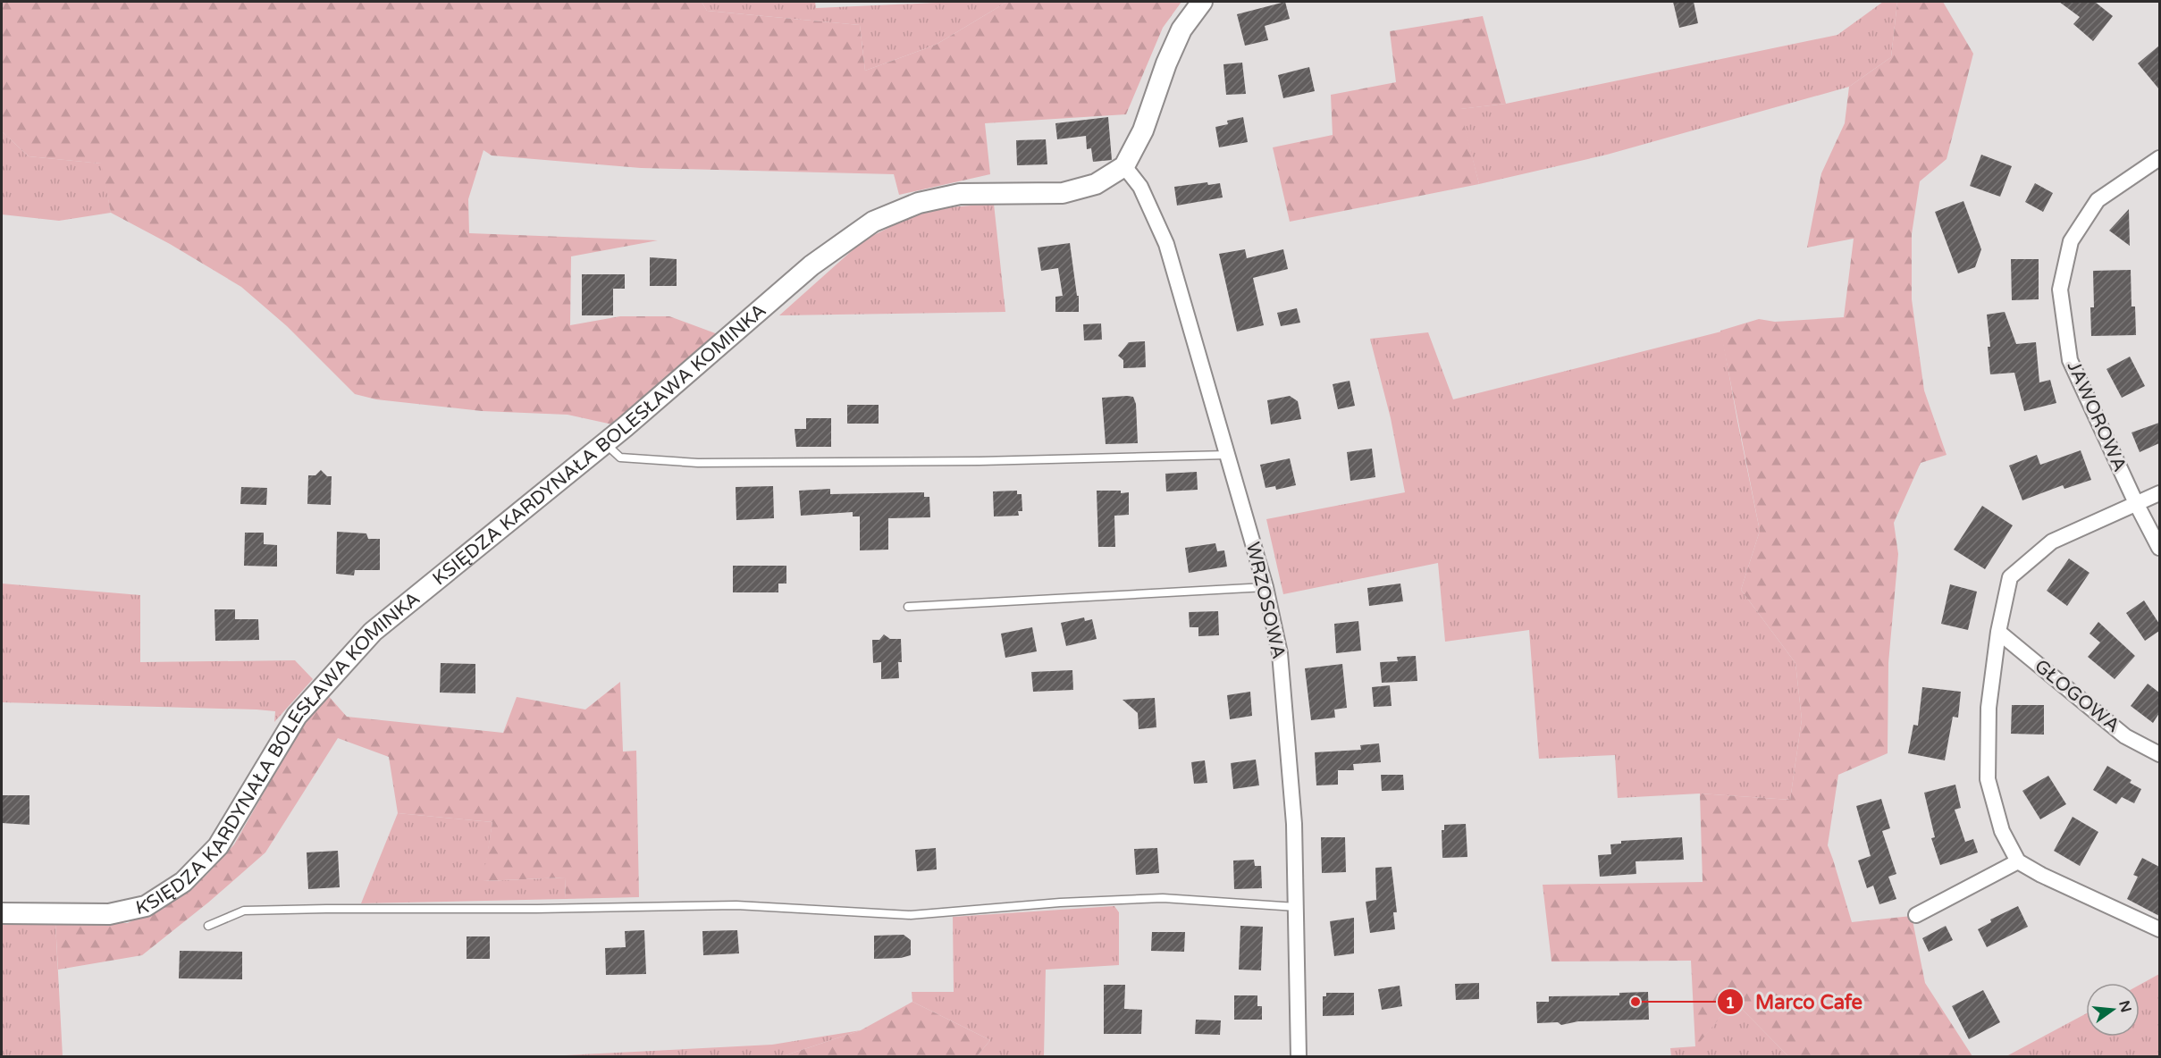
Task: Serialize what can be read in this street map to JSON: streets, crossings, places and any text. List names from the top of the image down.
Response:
{
  "streets": {
    "street": [
      "JAWOROWA",
      "KSIĘDZA KARDYNAŁA BOLESŁAWA KOMINKA",
      "WRZOSOWA",
      "GŁOGOWA"
    ]
  },
  "crossings": [
    ["KSIĘDZA KARDYNAŁA BOLESŁAWA KOMINKA", "WRZOSOWA"]
  ],
  "places": ["Marco Cafe"],
  "north": "right"
}
